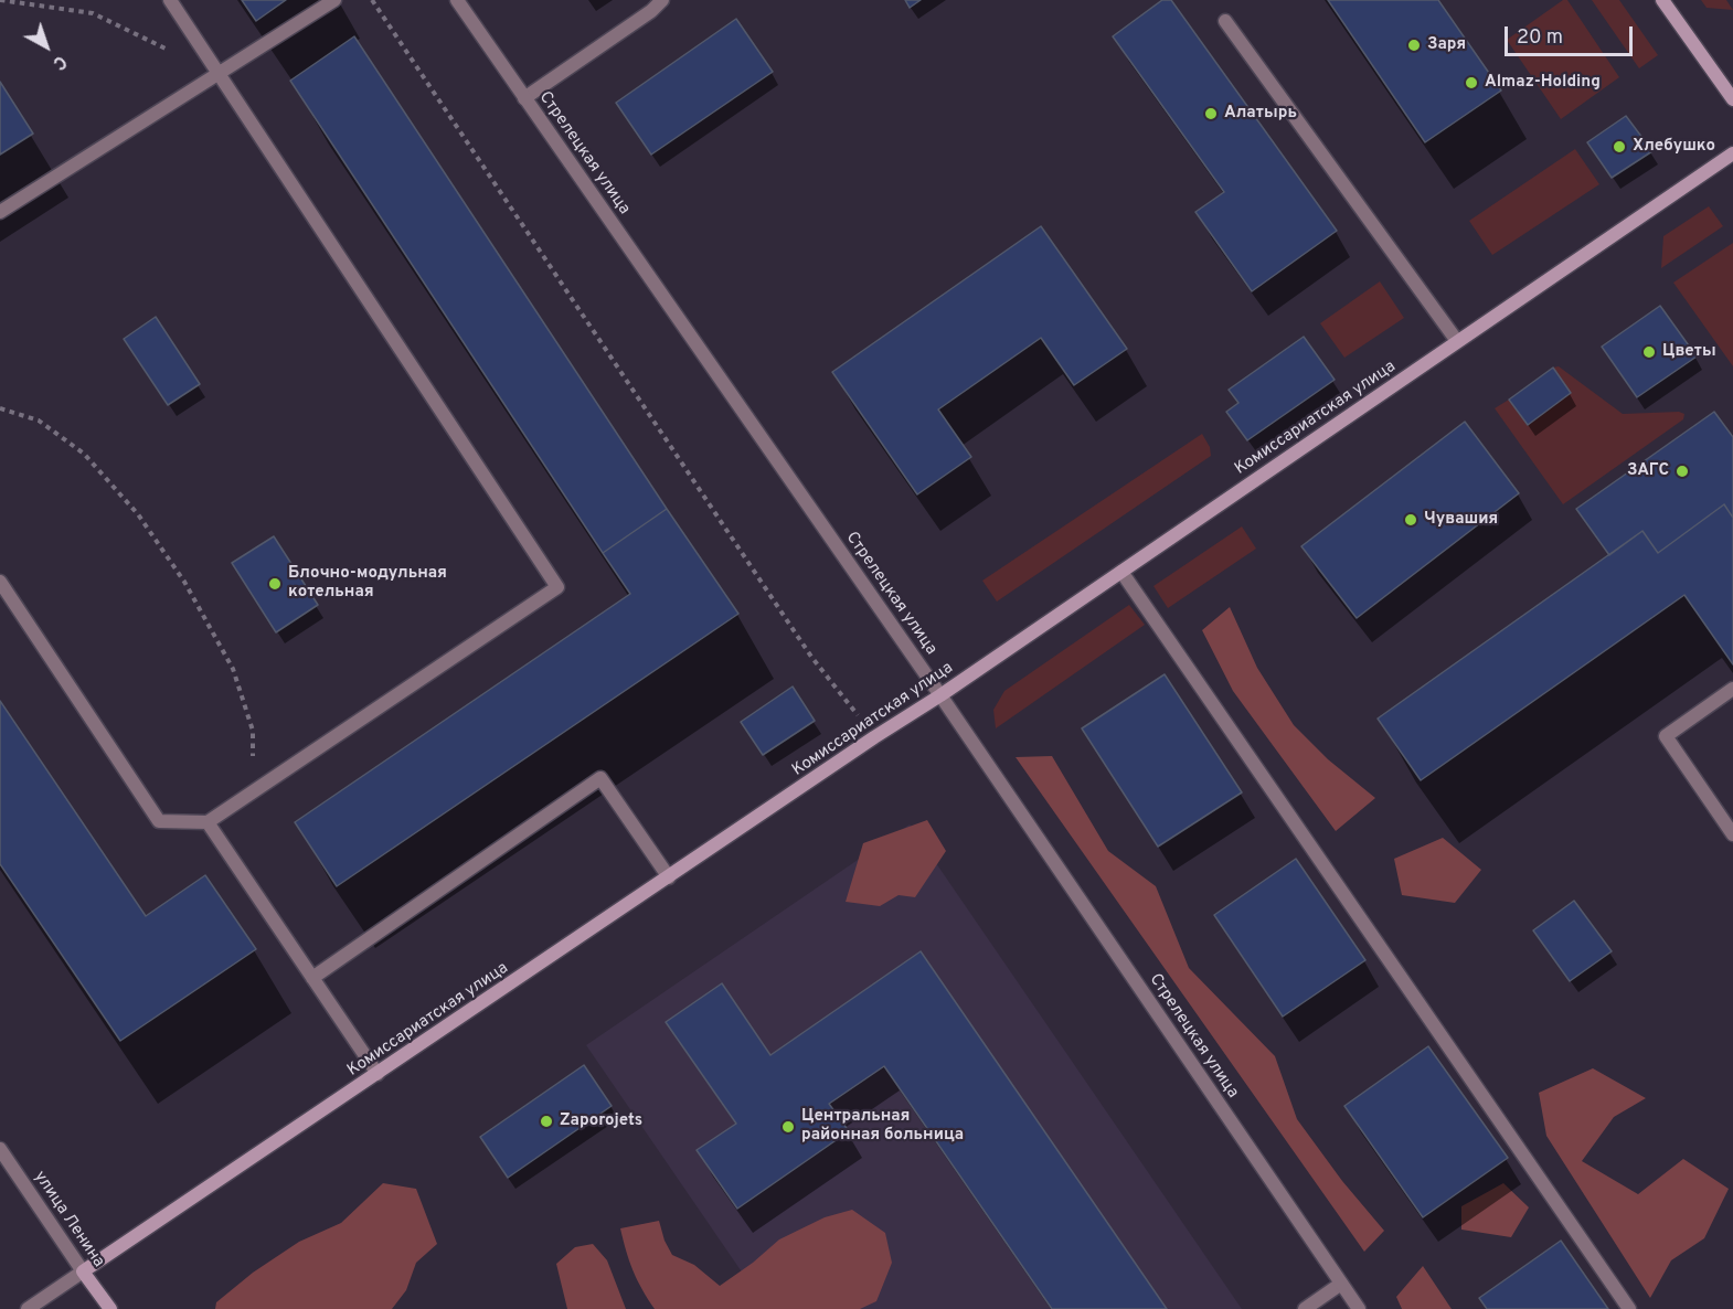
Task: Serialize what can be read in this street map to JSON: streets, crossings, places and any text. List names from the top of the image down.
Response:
{
  "streets": {
    "street": ["Стрелецкая улица", "Комиссариатская улица", "улица Ленина"]
  },
  "crossings": [
    ["Стрелецкая улица", "Комиссариатская улица"],
    ["Комиссариатская улица", "улица Ленина"]
  ],
  "places": [
    "Заря",
    "Almaz-Holding",
    "Алатырь",
    "Хлебушко",
    "Цветы",
    "ЗАГС",
    "Чувашия",
    "Блочно-модульная котельная",
    "Zaporojets",
    "Центральная районная больница"
  ],
  "scale_bar": "20 m",
  "north": "bottom right"
}
